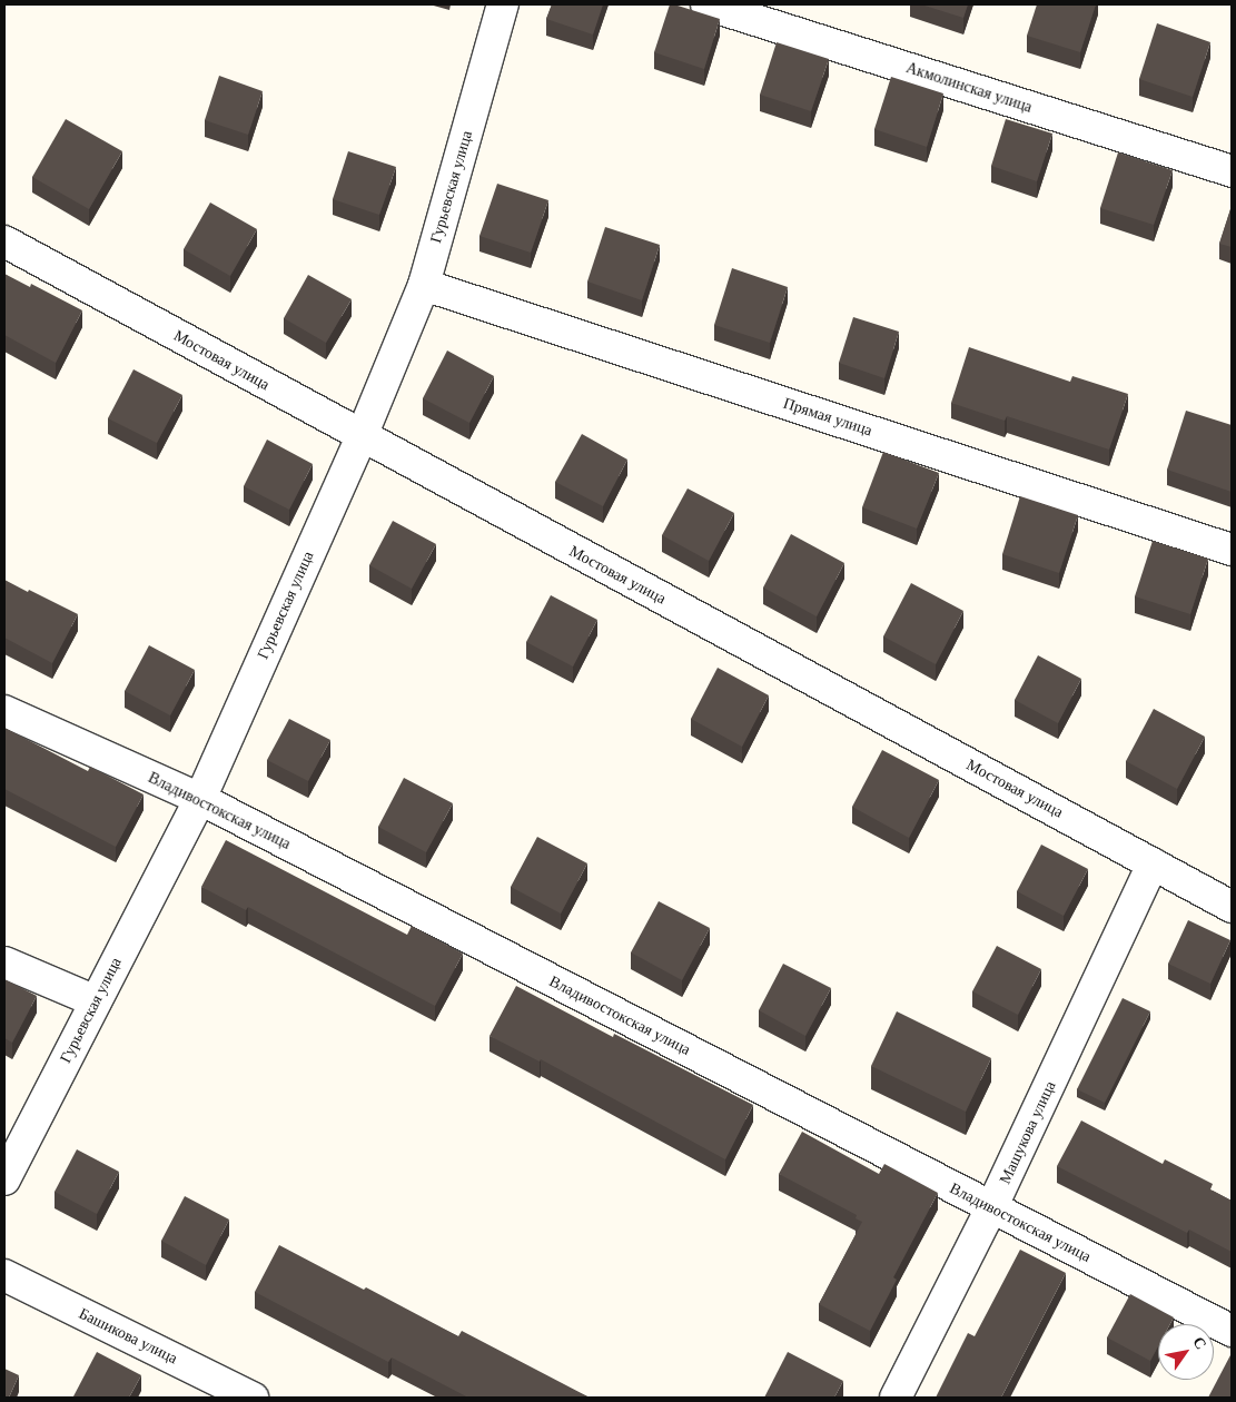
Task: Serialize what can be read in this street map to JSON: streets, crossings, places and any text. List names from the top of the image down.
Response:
{
  "streets": {
    "street": [
      "Акмолинская улица",
      "Гурьевская улица",
      "Мостовая улица",
      "Прямая улица",
      "Владивостокская улица",
      "Машукова улица",
      "Башикова улица"
    ]
  },
  "crossings": [
    ["Гурьевская улица", "Мостовая улица"],
    ["Гурьевская улица", "Прямая улица"],
    ["Гурьевская улица", "Владивостокская улица"],
    ["Мостовая улица", "Машукова улица"],
    ["Владивостокская улица", "Машукова улица"]
  ],
  "north": "top right"
}
